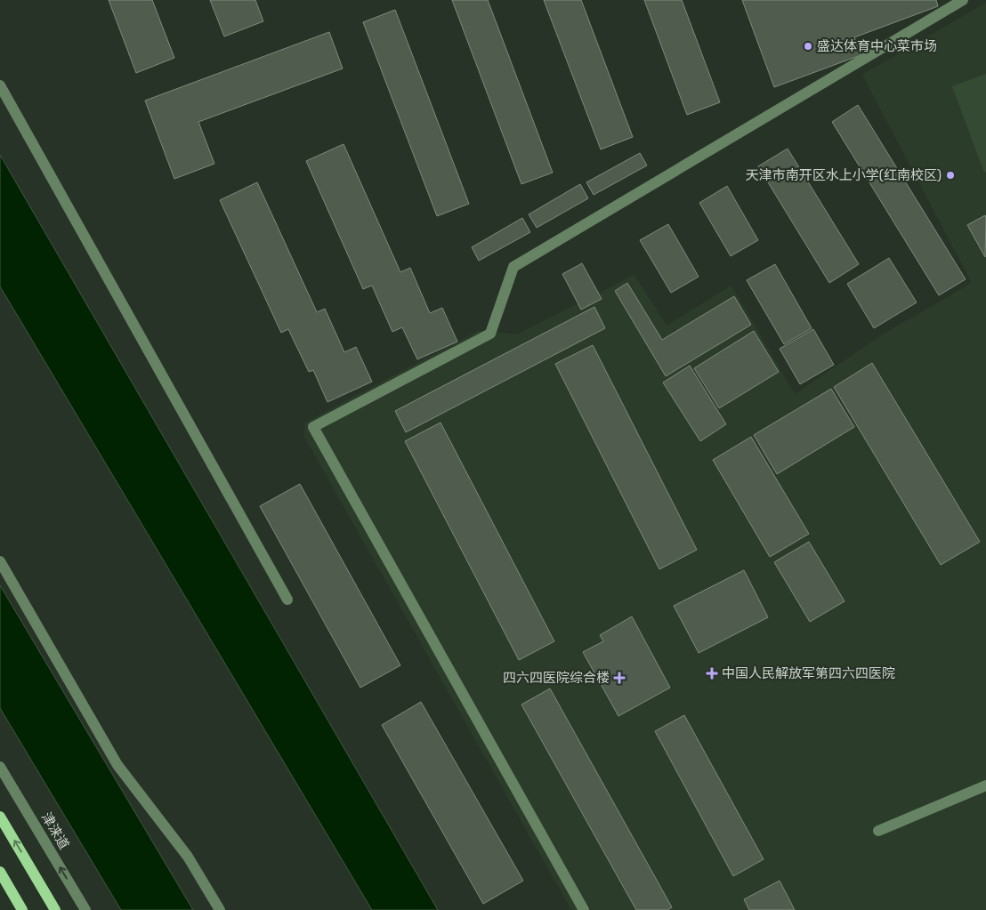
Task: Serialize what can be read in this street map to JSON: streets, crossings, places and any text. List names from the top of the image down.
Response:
{
  "streets": {
    "street": ["津涞道"]
  },
  "one_way": ["津涞道"],
  "places": {
    "other": ["盛达体育中心菜市场", "天津市南开区水上小学(红南校区)"],
    "health": ["中国人民解放军第四六四医院", "四六四医院综合楼"]
  }
}
